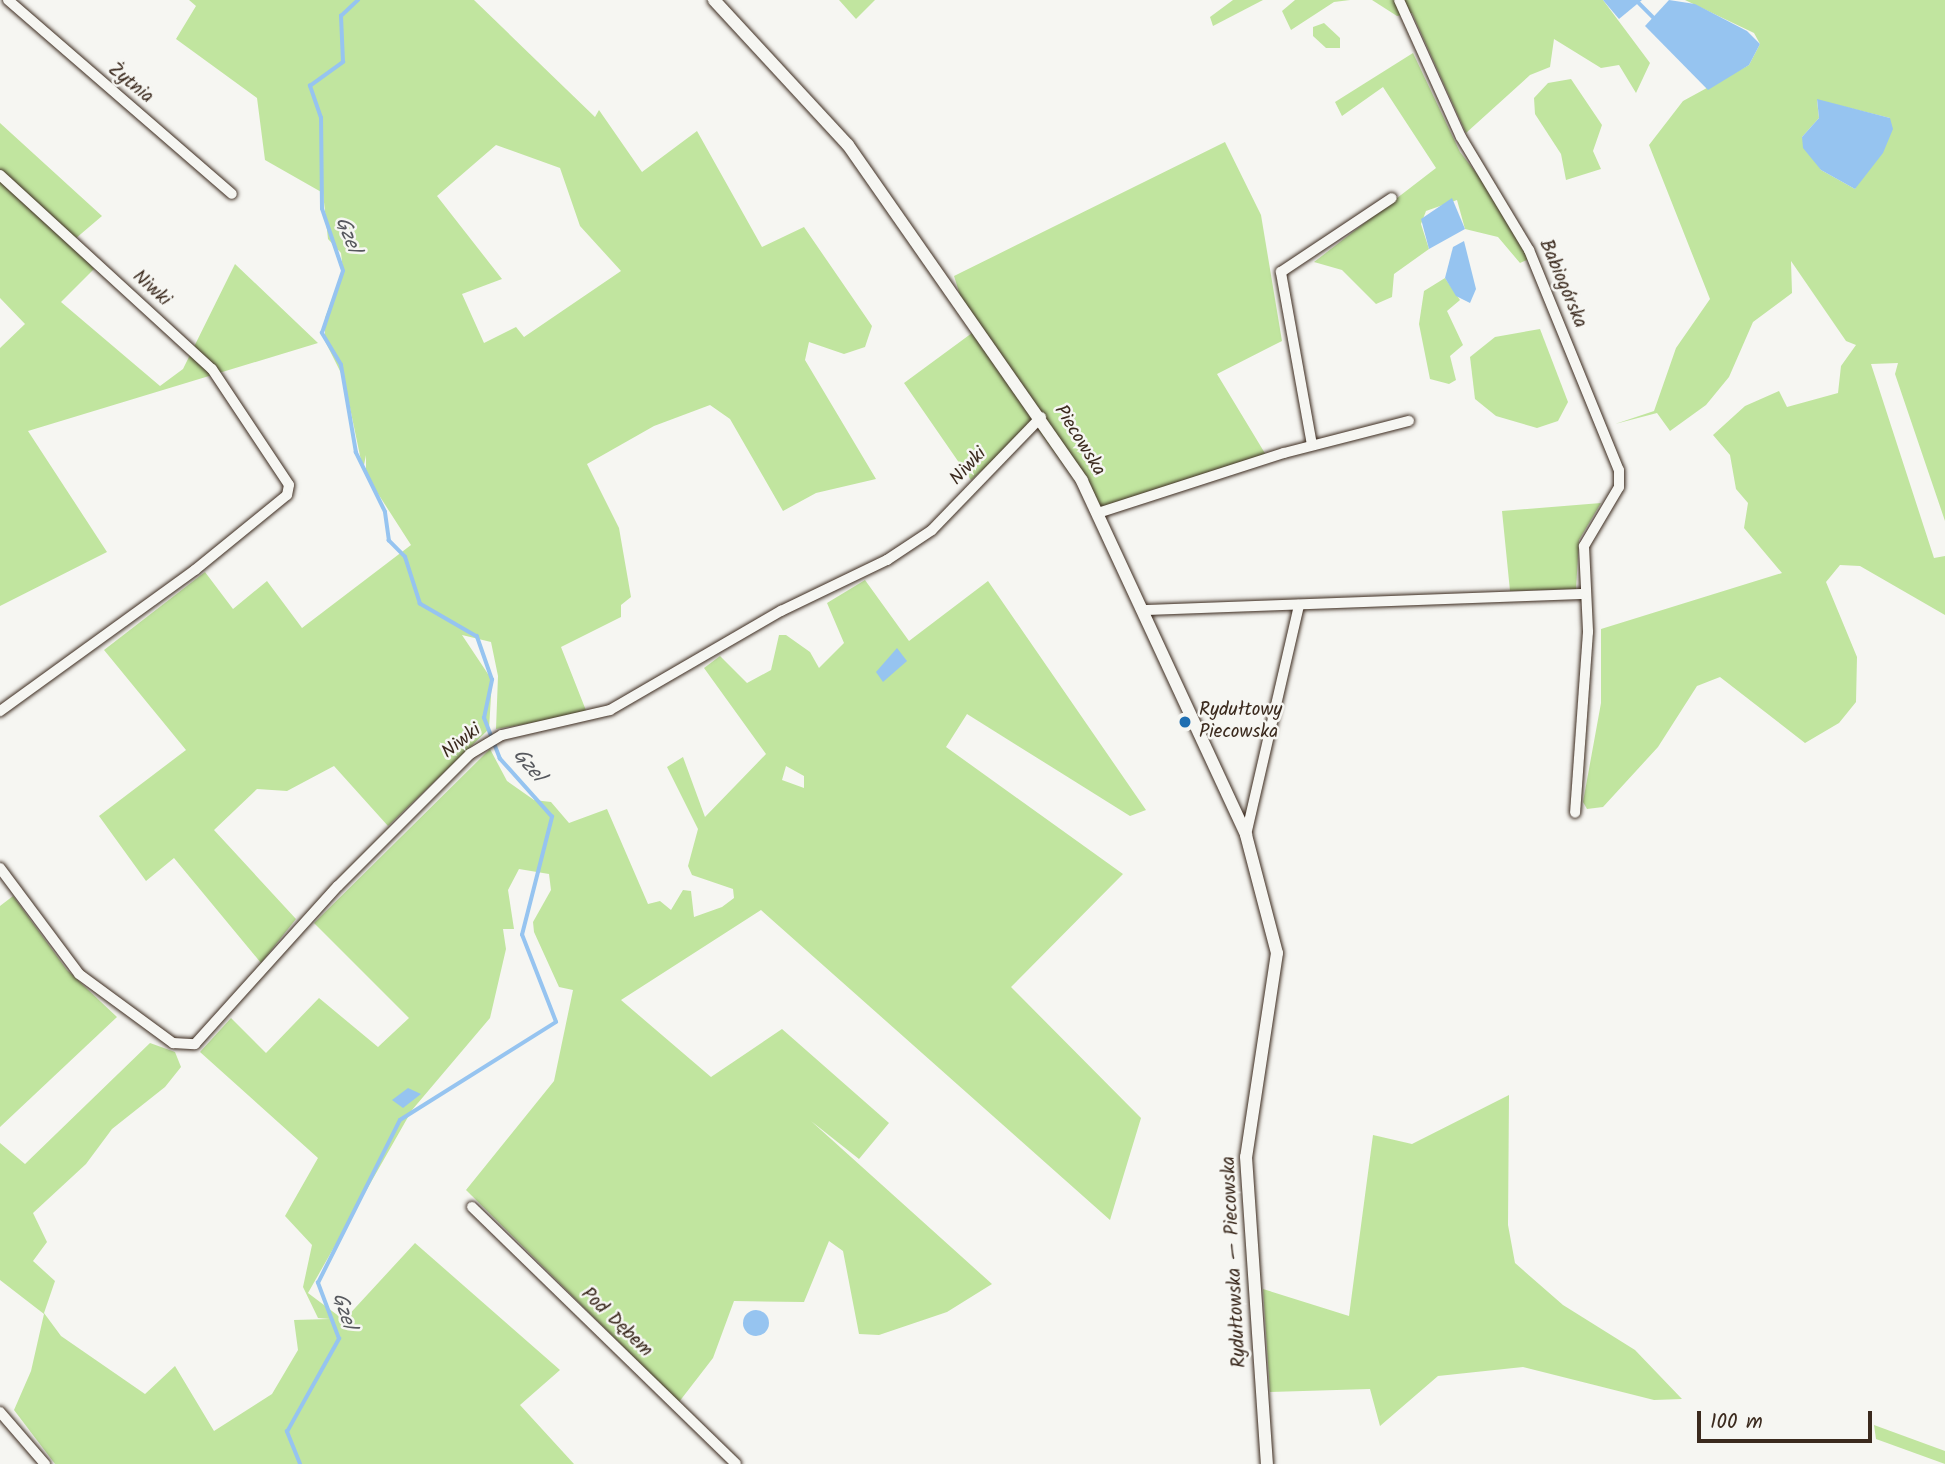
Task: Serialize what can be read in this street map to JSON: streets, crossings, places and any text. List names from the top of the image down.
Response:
{
  "streets": {
    "street": [
      "Żytnia",
      "Babiogórska",
      "Niwki",
      "Piecowska",
      "Rydułtowska — Piecowska",
      "Pod Dębem"
    ]
  },
  "crossings": [
    ["Niwki", "Piecowska"],
    ["Piecowska", "Rydułtowska — Piecowska"]
  ],
  "water": ["Gzel"],
  "places": ["Rydułtowy Piecowska"],
  "scale_bar": "100 m"
}
